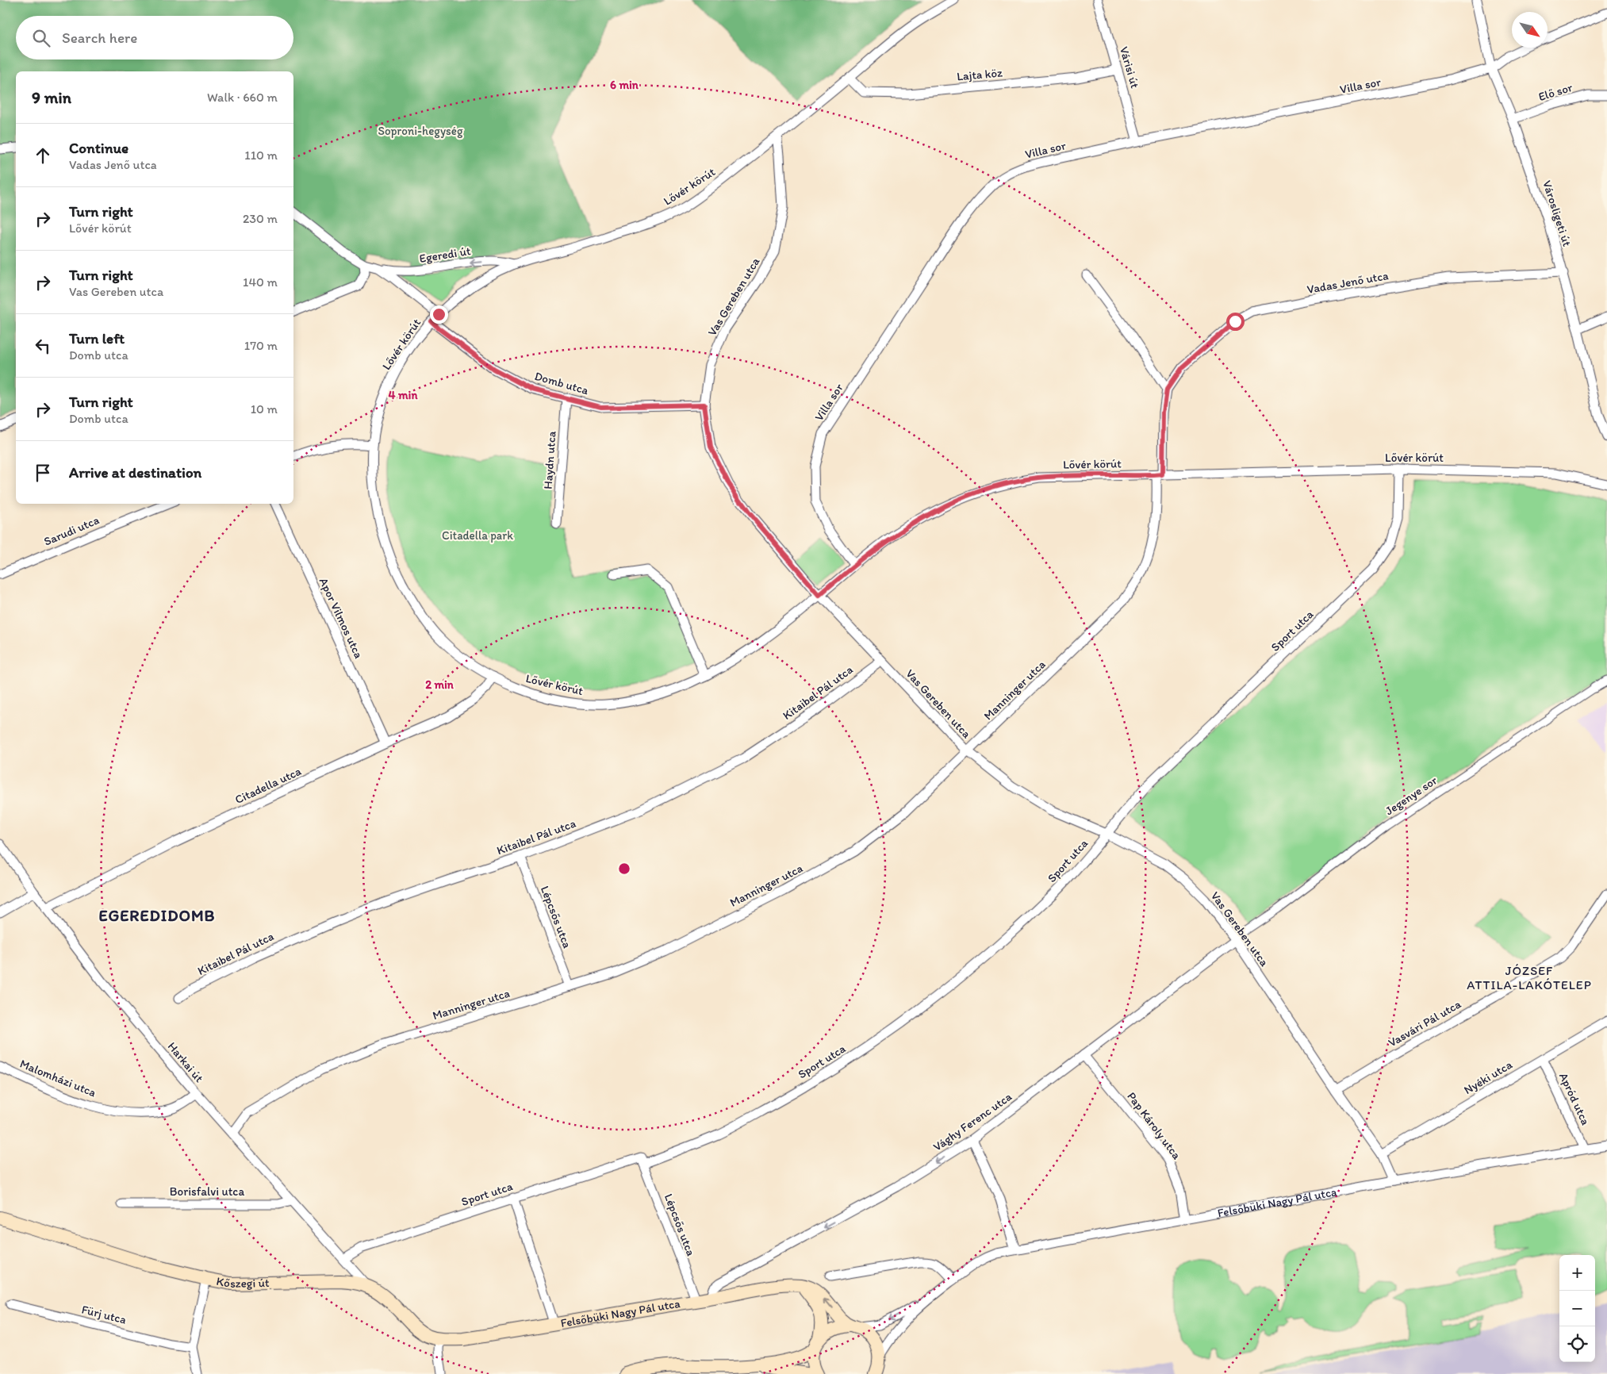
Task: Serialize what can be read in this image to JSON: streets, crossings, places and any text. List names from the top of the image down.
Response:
{
  "streets": {
    "main road": ["Felsőbüki Nagy Pál utca", "Kőszegi út"],
    "street": [
      "Várisi út",
      "Lajta köz",
      "Villa sor",
      "Elő sor",
      "Lővér körút",
      "Városligeti út",
      "Egeredi út",
      "Vadas Jenő utca",
      "Vas Gereben utca",
      "Domb utca",
      "Haydn utca",
      "Sarudi utca",
      "Apor Vilmos utca",
      "Sport utca",
      "Manninger utca",
      "Kitaibel Pál utca",
      "Citadella utca",
      "Jegenye sor",
      "Lépcsős utca",
      "Vasvári Pál utca",
      "Harkai út",
      "Nyéki utca",
      "Malomházi utca",
      "Apród utca",
      "Vághy Ferenc utca",
      "Pap Károly utca",
      "Borisfalvi utca",
      "Fürj utca"
    ]
  },
  "crossings": [
    ["Várisi út", "Lajta köz"],
    ["Várisi út", "Villa sor"],
    ["Lajta köz", "Lővér körút"],
    ["Villa sor", "Lővér körút"],
    ["Villa sor", "Városligeti út"],
    ["Elő sor", "Városligeti út"],
    ["Lővér körút", "Egeredi út"],
    ["Lővér körút", "Vadas Jenő utca"],
    ["Lővér körút", "Vas Gereben utca"],
    ["Lővér körút", "Domb utca"],
    ["Lővér körút", "Sport utca"],
    ["Lővér körút", "Manninger utca"],
    ["Lővér körút", "Citadella utca"],
    ["Városligeti út", "Vadas Jenő utca"],
    ["Vadas Jenő utca", "Manninger utca"],
    ["Vas Gereben utca", "Domb utca"],
    ["Vas Gereben utca", "Sport utca"],
    ["Vas Gereben utca", "Manninger utca"],
    ["Vas Gereben utca", "Kitaibel Pál utca"],
    ["Vas Gereben utca", "Jegenye sor"],
    ["Vas Gereben utca", "Vasvári Pál utca"],
    ["Vas Gereben utca", "Nyéki utca"],
    ["Vas Gereben utca", "Vághy Ferenc utca"],
    ["Vas Gereben utca", "Felsőbüki Nagy Pál utca"],
    ["Domb utca", "Haydn utca"],
    ["Apor Vilmos utca", "Citadella utca"],
    ["Sport utca", "Lépcsős utca"],
    ["Sport utca", "Harkai út"],
    ["Manninger utca", "Lépcsős utca"],
    ["Manninger utca", "Harkai út"],
    ["Kitaibel Pál utca", "Lépcsős utca"],
    ["Citadella utca", "Harkai út"],
    ["Jegenye sor", "Vághy Ferenc utca"],
    ["Lépcsős utca", "Felsőbüki Nagy Pál utca"],
    ["Harkai út", "Malomházi utca"],
    ["Harkai út", "Borisfalvi utca"],
    ["Harkai út", "Kőszegi út"],
    ["Nyéki utca", "Apród utca"],
    ["Apród utca", "Felsőbüki Nagy Pál utca"],
    ["Vághy Ferenc utca", "Pap Károly utca"],
    ["Vághy Ferenc utca", "Felsőbüki Nagy Pál utca"],
    ["Pap Károly utca", "Felsőbüki Nagy Pál utca"],
    ["Felsőbüki Nagy Pál utca", "Kőszegi út"]
  ],
  "one_way": ["Egeredi út", "Vághy Ferenc utca"],
  "districts": ["EGEREDIDOMB", "JÓZSEF ATTILA-LAKÓTELEP"],
  "parks": ["Soproni-hegység", "Citadella park"],
  "north": "bottom right",
  "page": {
    "search": "Search here",
    "heading": ["9 min", "Walk · 660 m"],
    "list": [
      ["Continue", "Vadas Jenő utca", "110 m"],
      ["Turn right", "Lővér körút", "230 m"],
      ["Turn right", "Vas Gereben utca", "140 m"],
      ["Turn left", "Domb utca", "170 m"],
      ["Turn right", "Domb utca", "10 m"],
      "Arrive at destination"
    ],
    "map_buttons": ["+", "−"]
  },
  "rings": ["6 min", "4 min", "2 min"]
}
